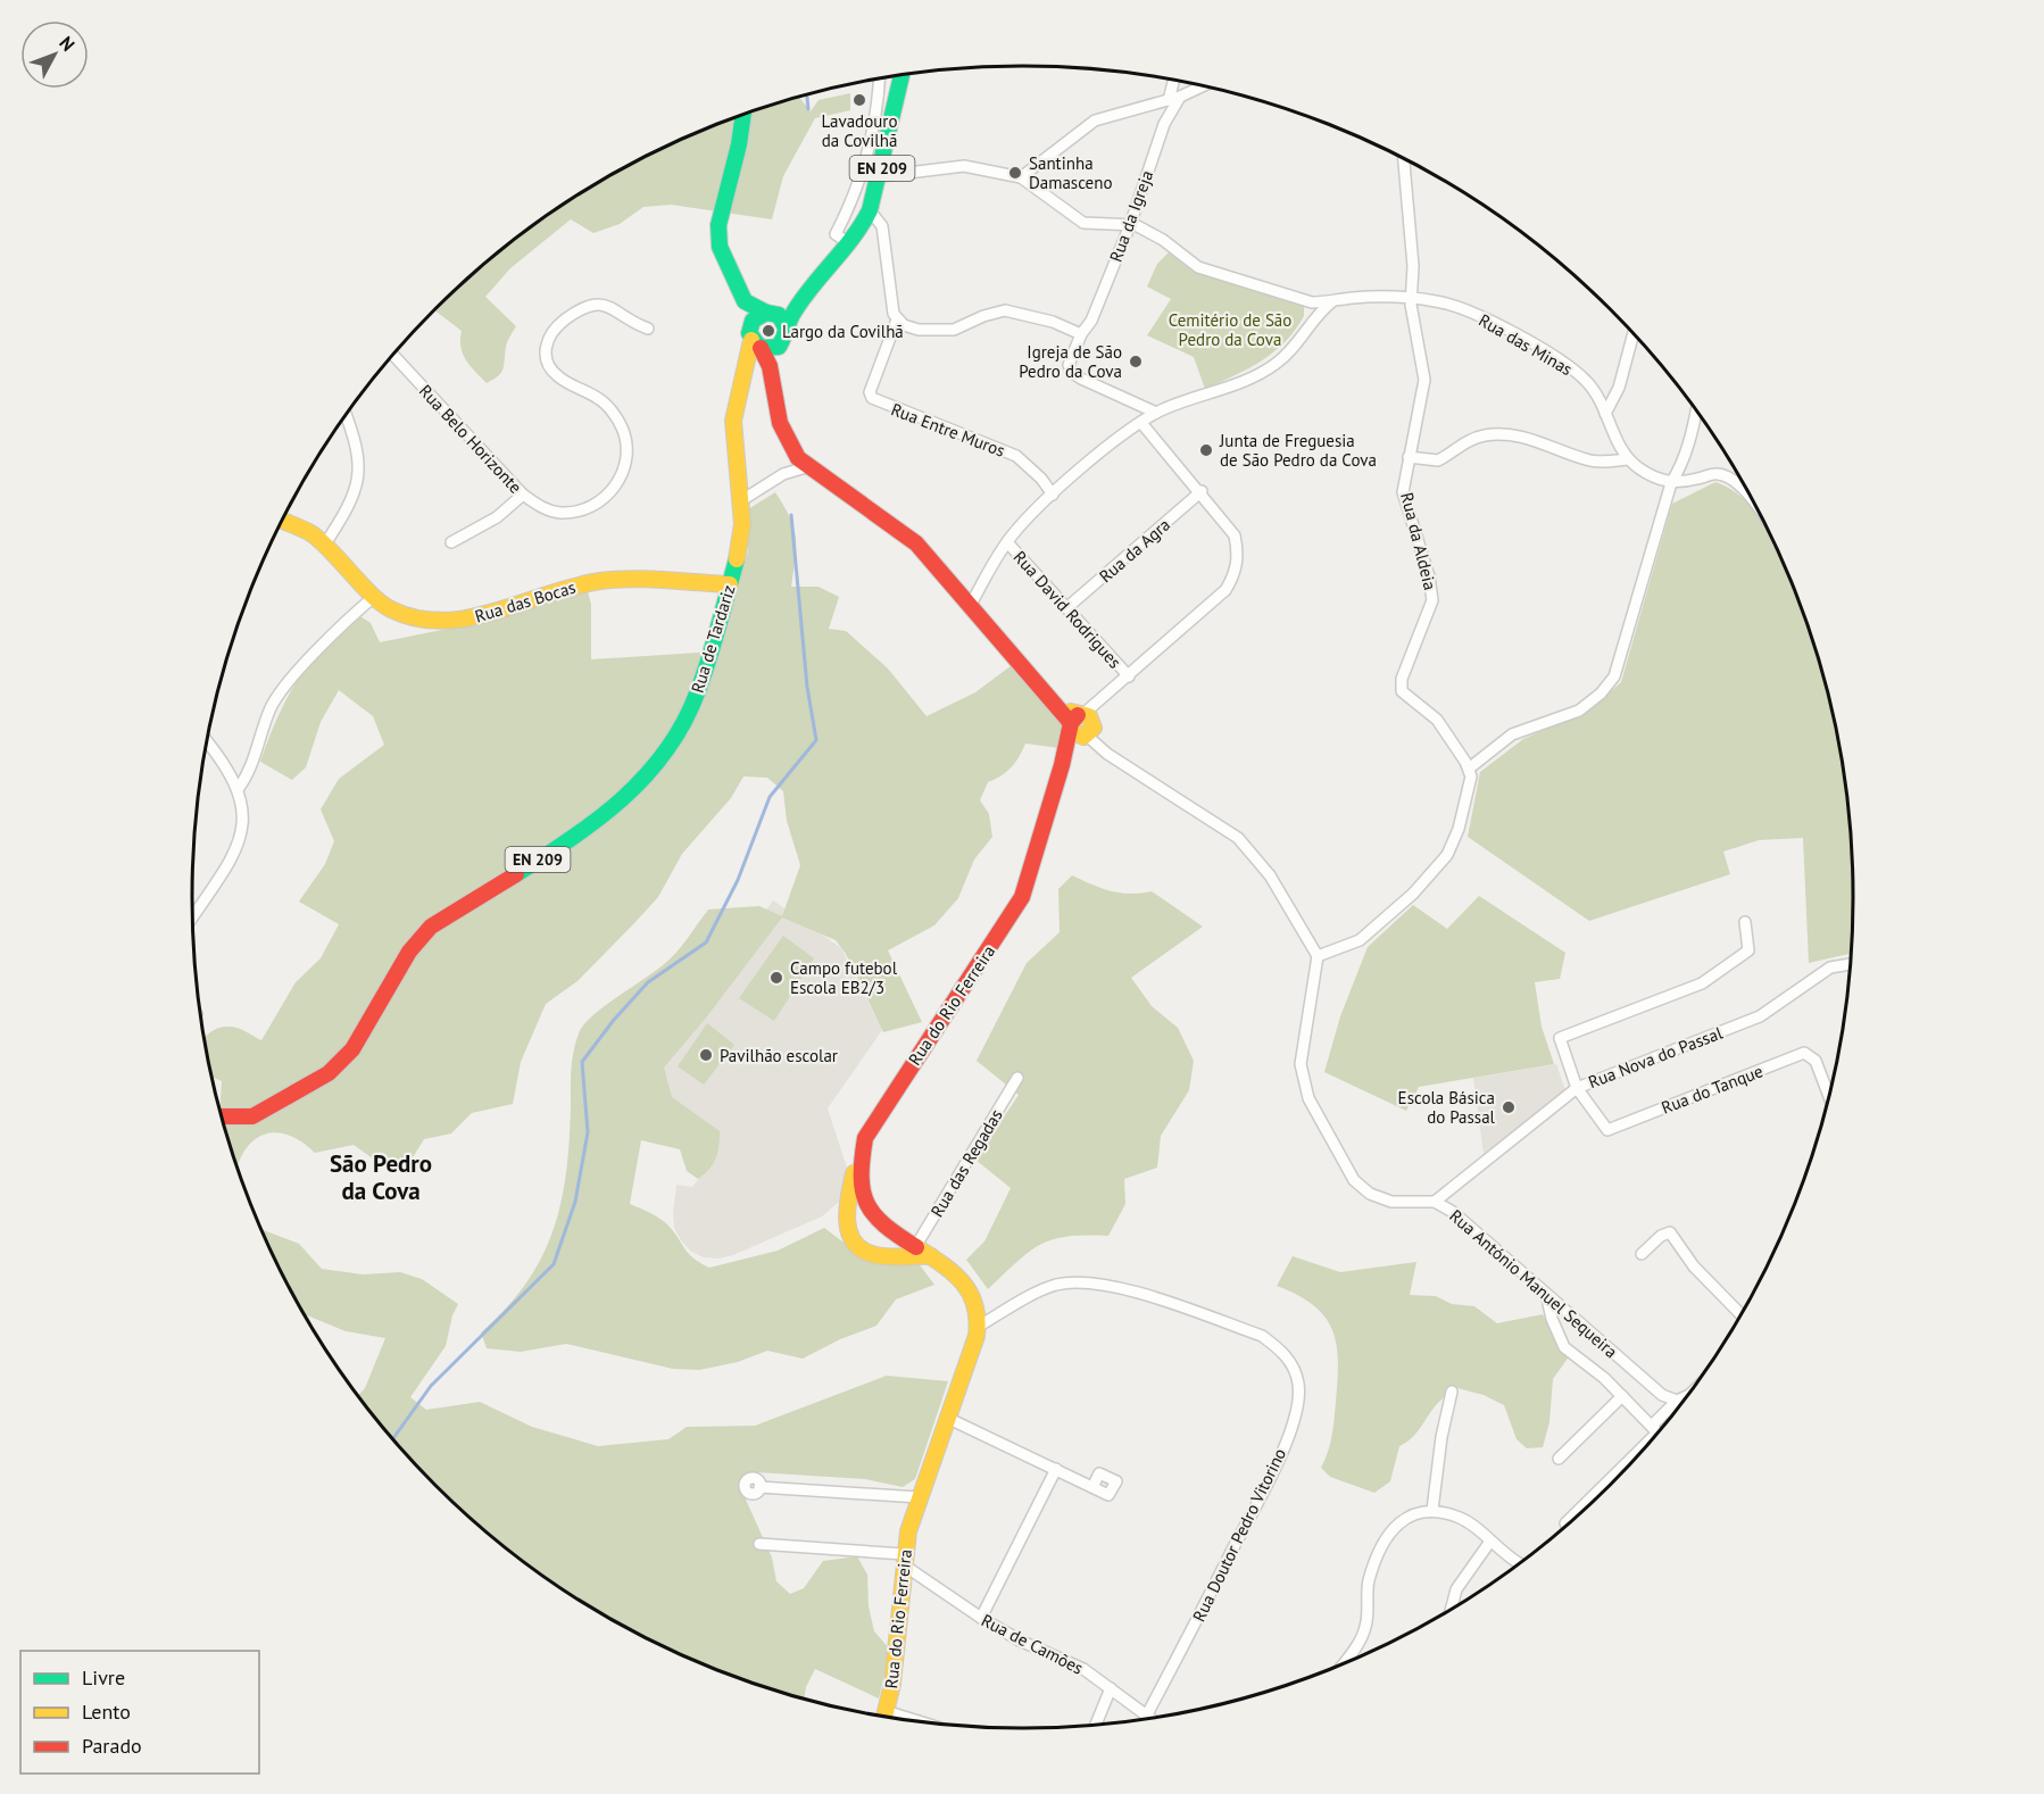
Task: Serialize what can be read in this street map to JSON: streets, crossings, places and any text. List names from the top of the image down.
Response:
{
  "streets": {
    "street": [
      "EN 209",
      "Rua da Igreja",
      "Rua das Minas",
      "Rua Entre Muros",
      "Rua Belo Horizonte",
      "Rua da Aldeia",
      "Rua da Agra",
      "Rua das Bocas",
      "Rua David Rodrigues",
      "Rua de Tardariz",
      "Rua do Rio Ferreira",
      "Rua Nova do Passal",
      "Rua do Tanque",
      "Rua das Regadas",
      "Rua António Manuel Sequeira",
      "Rua Doutor Pedro Vitorino",
      "Rua de Camões"
    ]
  },
  "crossings": [
    ["EN 209", "Rua de Tardariz"],
    ["Rua da Igreja", "Rua das Minas"],
    ["Rua das Minas", "Rua da Aldeia"],
    ["Rua da Agra", "Rua David Rodrigues"],
    ["Rua das Bocas", "Rua de Tardariz"],
    ["Rua do Rio Ferreira", "Rua das Regadas"],
    ["Rua do Rio Ferreira", "Rua Doutor Pedro Vitorino"],
    ["Rua do Rio Ferreira", "Rua de Camões"],
    ["Rua Nova do Passal", "Rua do Tanque"],
    ["Rua Nova do Passal", "Rua António Manuel Sequeira"],
    ["Rua Doutor Pedro Vitorino", "Rua de Camões"]
  ],
  "districts": ["São Pedro da Cova"],
  "parks": ["Cemitério de São Pedro da Cova"],
  "places": [
    "Lavadouro da Covilhã",
    "Santinha Damasceno",
    "Largo da Covilhã",
    "Igreja de São Pedro da Cova",
    "Junta de Freguesia de São Pedro da Cova",
    "Campo futebol Escola EB2/3",
    "Pavilhão escolar",
    "Escola Básica do Passal"
  ],
  "legend": ["Livre", "Lento", "Parado"],
  "north": "top right"
}
